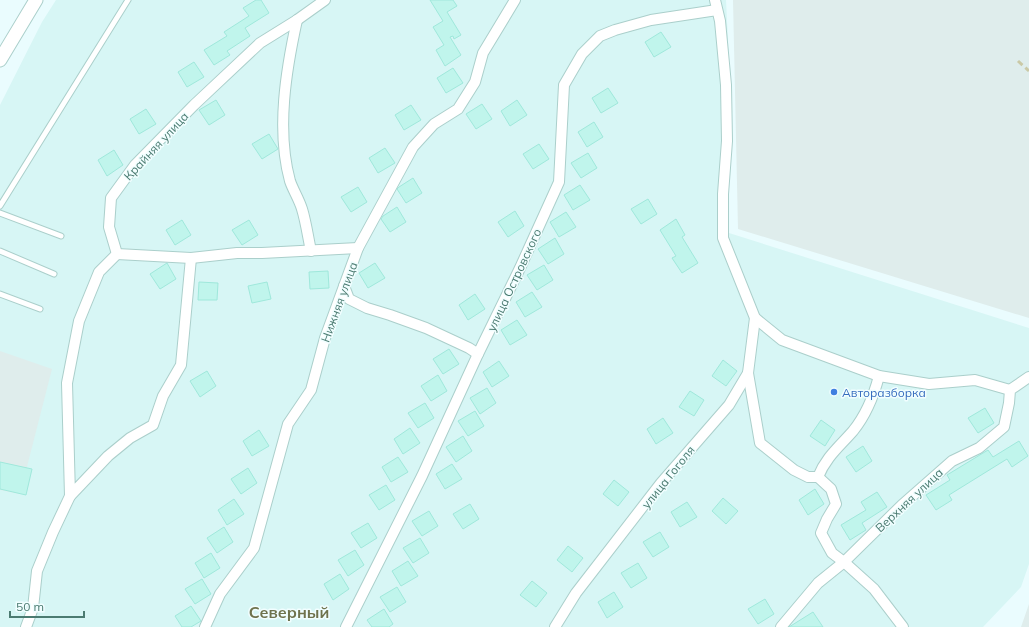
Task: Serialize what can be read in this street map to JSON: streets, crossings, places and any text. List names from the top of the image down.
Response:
{
  "streets": {
    "street": [
      "Крайняя улица",
      "улица Островского",
      "Нижняя улица",
      "улица Гоголя",
      "Верхняя улица"
    ]
  },
  "districts": ["Северный"],
  "places": ["Авторазборка"],
  "scale_bar": "50 m"
}
